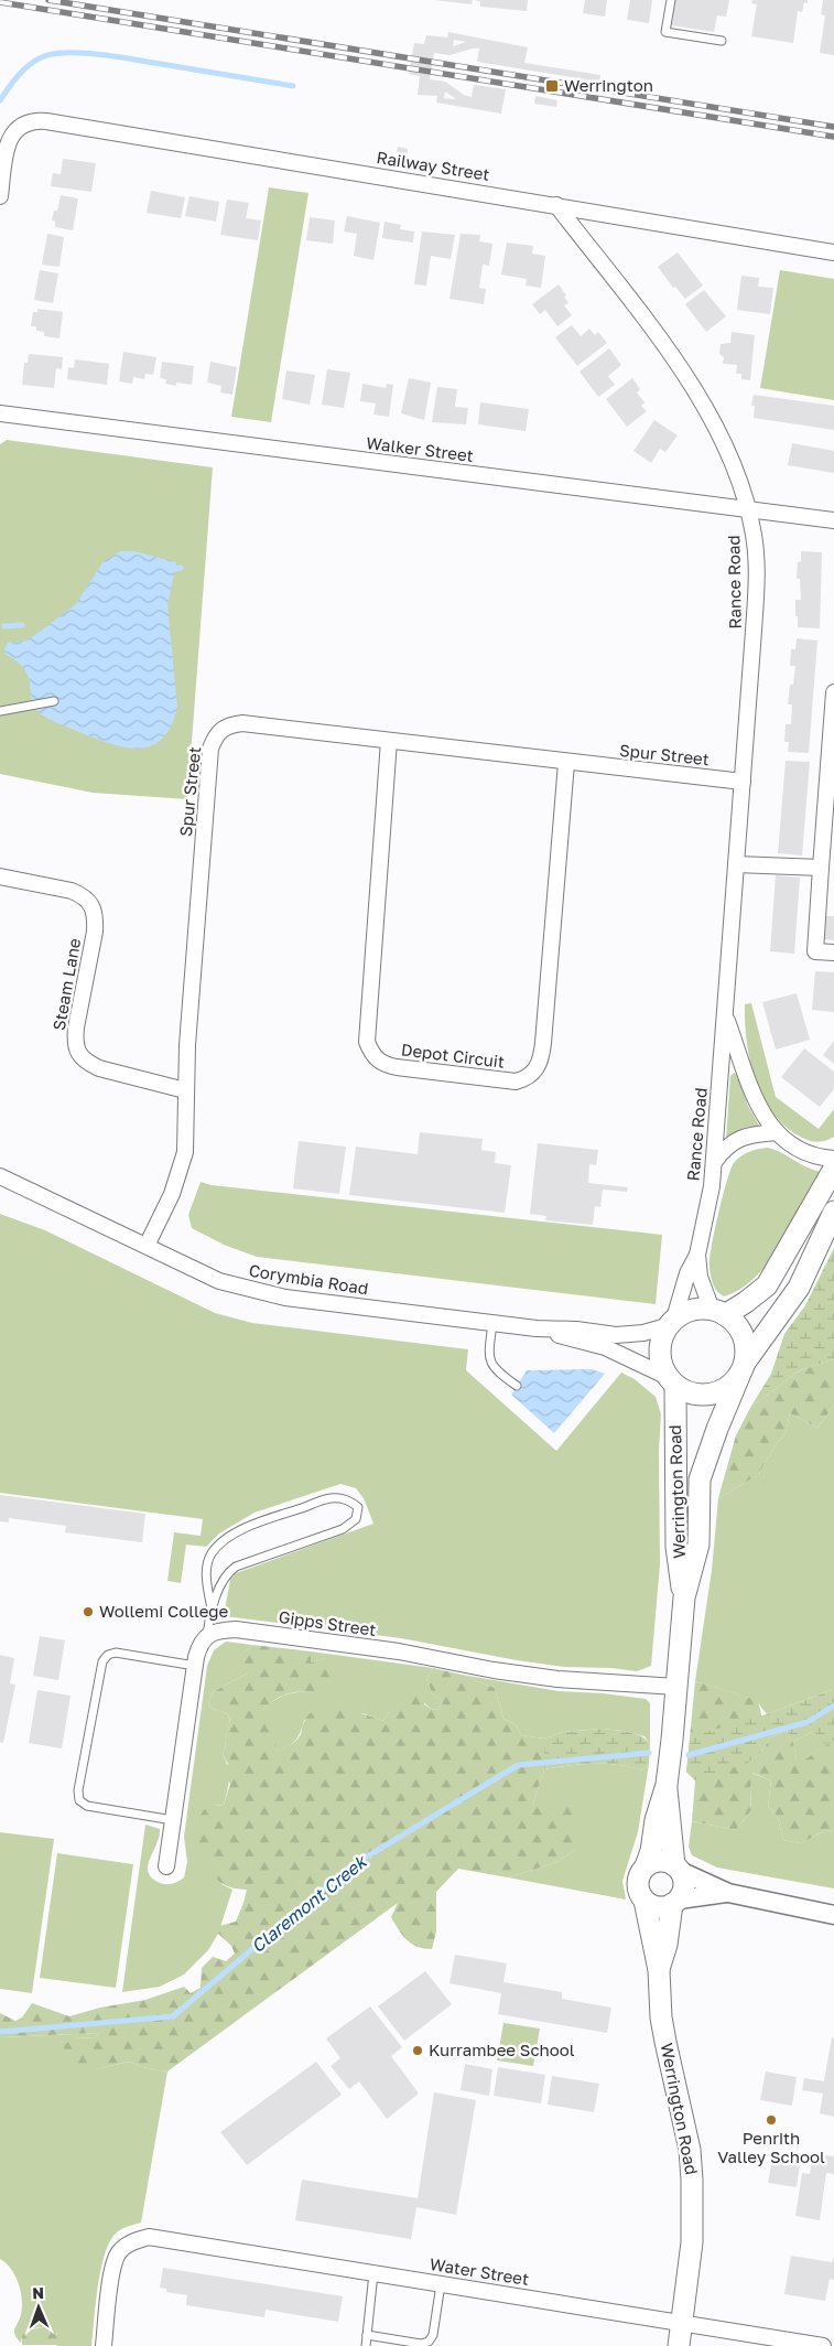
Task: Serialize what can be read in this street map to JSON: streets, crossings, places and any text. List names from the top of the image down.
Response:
{
  "streets": {
    "main road": ["Werrington Road"],
    "street": [
      "Railway Street",
      "Walker Street",
      "Rance Road",
      "Spur Street",
      "Steam Lane",
      "Depot Circuit",
      "Corymbia Road",
      "Gipps Street",
      "Water Street"
    ]
  },
  "crossings": [
    ["Railway Street", "Rance Road"],
    ["Walker Street", "Rance Road"],
    ["Rance Road", "Spur Street"],
    ["Rance Road", "Corymbia Road"],
    ["Rance Road", "Werrington Road"],
    ["Spur Street", "Steam Lane"],
    ["Spur Street", "Depot Circuit"],
    ["Spur Street", "Corymbia Road"],
    ["Corymbia Road", "Werrington Road"],
    ["Werrington Road", "Gipps Street"],
    ["Werrington Road", "Water Street"]
  ],
  "water": ["Claremont Creek"],
  "places": {
    "transit": ["Werrington"],
    "other": ["Wollemi College", "Kurrambee School", "Penrith Valley School"]
  },
  "north": "top"
}
